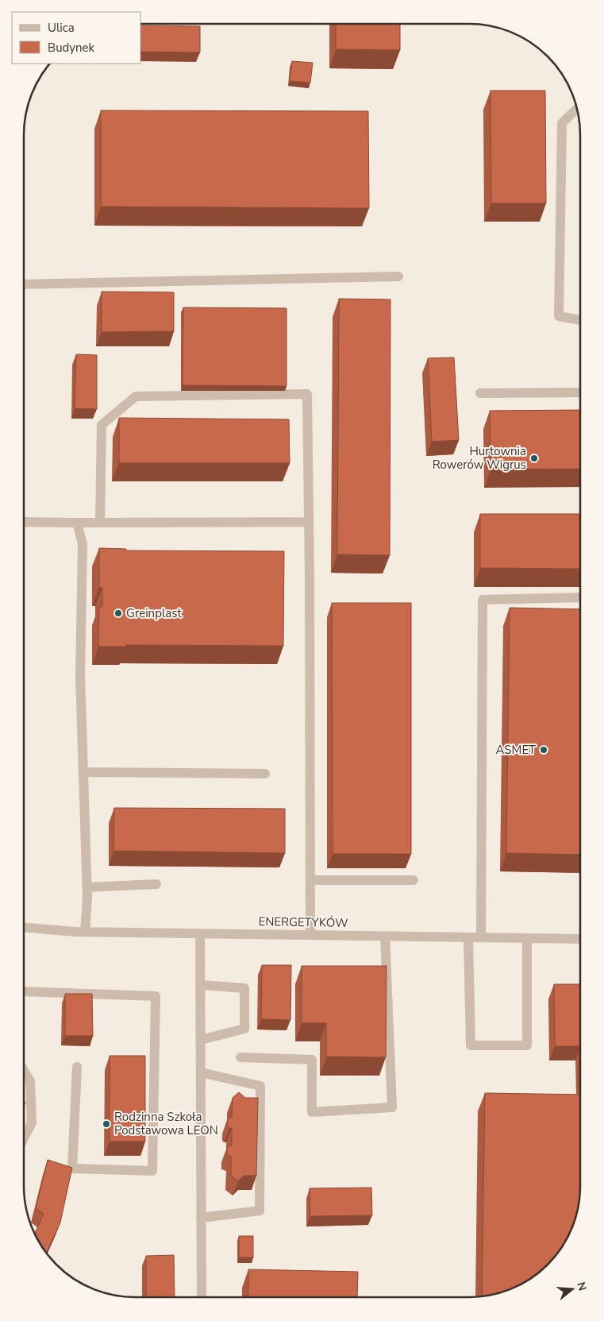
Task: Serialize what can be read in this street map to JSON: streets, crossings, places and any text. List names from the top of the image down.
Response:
{
  "streets": {
    "street": ["ENERGETYKÓW"]
  },
  "places": [
    "Hurtownia Rowerów Wigrus",
    "Greinplast",
    "ASMET",
    "Rodzinna Szkoła Podstawowa LEON"
  ],
  "legend": ["Ulica", "Budynek"],
  "north": "right"
}
